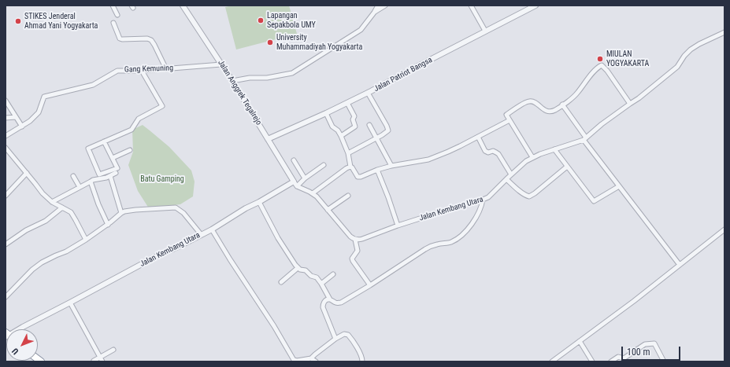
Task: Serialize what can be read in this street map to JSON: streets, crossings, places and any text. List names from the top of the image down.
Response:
{
  "streets": {
    "street": [
      "Gang Kemuning",
      "Jalan Patriot Bangsa",
      "Jalan Anggrek Tegalrejo",
      "Jalan Kembang Utara"
    ]
  },
  "crossings": [
    ["Gang Kemuning", "Jalan Anggrek Tegalrejo"],
    ["Jalan Patriot Bangsa", "Jalan Anggrek Tegalrejo"],
    ["Jalan Anggrek Tegalrejo", "Jalan Kembang Utara"]
  ],
  "parks": ["Batu Gamping"],
  "places": [
    "Lapangan Sepakbola UMY",
    "STIKES Jenderal Ahmad Yani Yogyakarta",
    "University Muhammadiyah Yogyakarta",
    "MIULAN YOGYAKARTA"
  ],
  "scale_bar": "100 m",
  "north": "bottom left"
}
